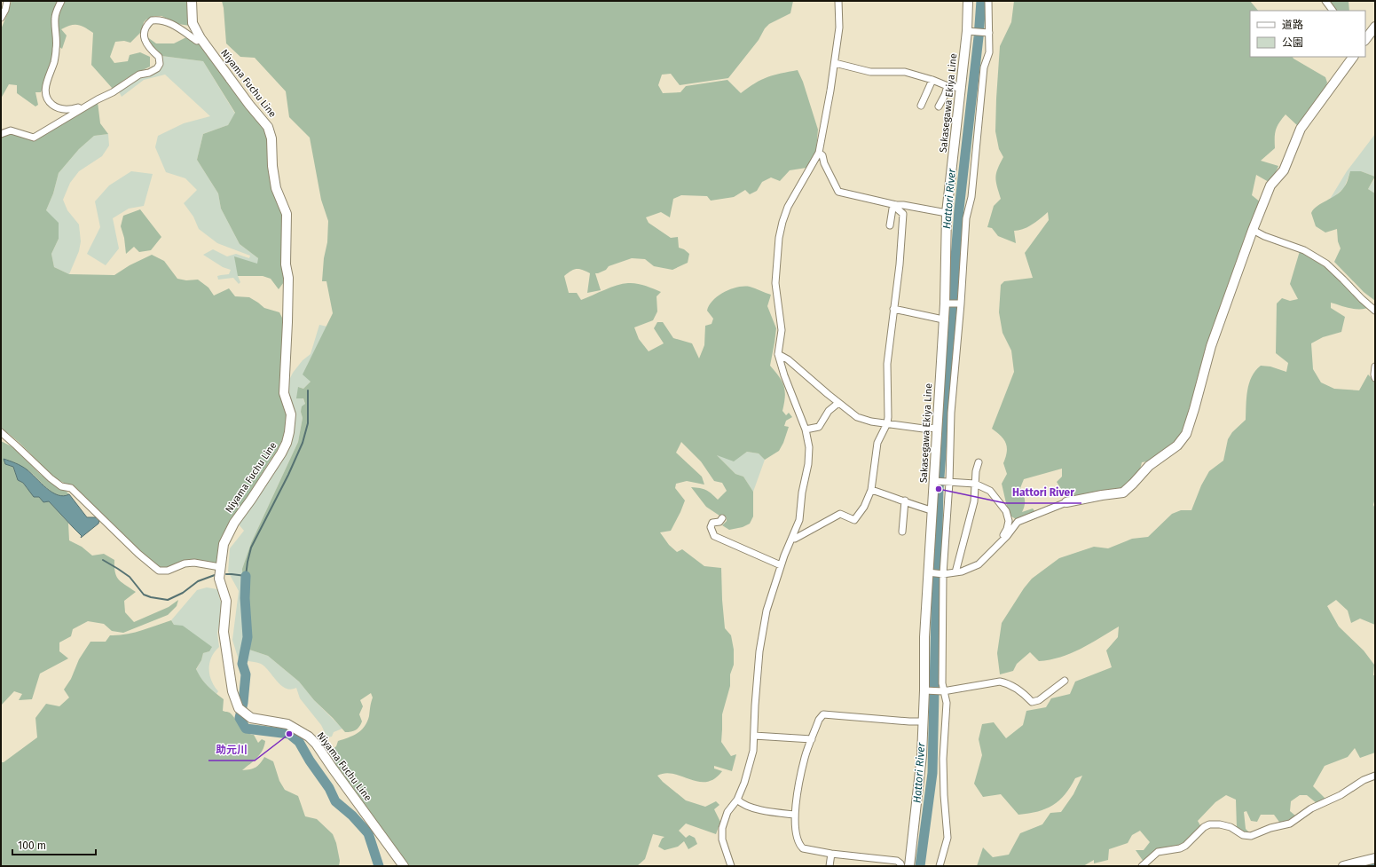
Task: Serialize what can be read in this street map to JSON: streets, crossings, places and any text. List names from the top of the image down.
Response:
{
  "streets": {
    "main road": ["Niyama Fuchu Line", "Sakasegawa Ekiya Line"]
  },
  "water": ["Hattori River"],
  "places": ["Hattori River", "助元川"],
  "legend": ["道路", "公園"],
  "scale_bar": "100 m"
}
